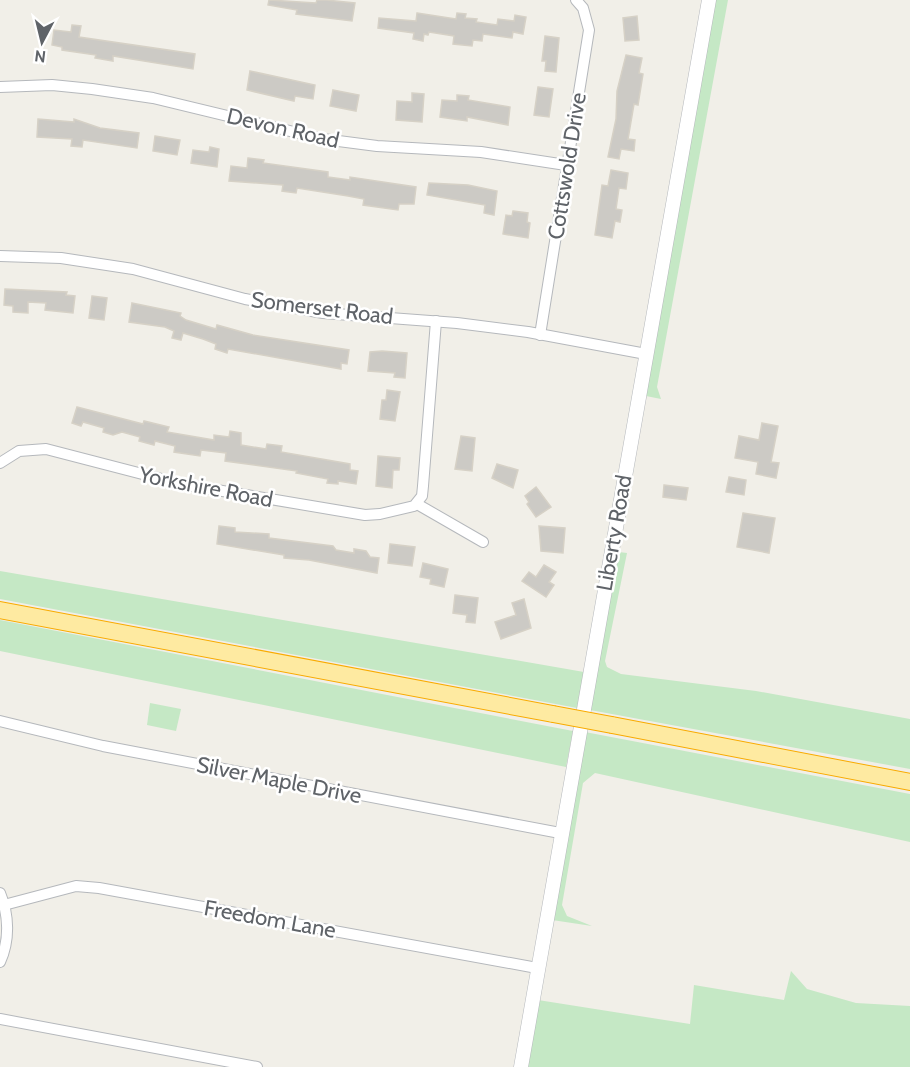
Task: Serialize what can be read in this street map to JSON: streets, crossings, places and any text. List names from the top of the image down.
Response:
{
  "streets": {
    "street": [
      "Devon Road",
      "Cottswold Drive",
      "Somerset Road",
      "Yorkshire Road",
      "Liberty Road",
      "Silver Maple Drive",
      "Freedom Lane"
    ]
  },
  "crossings": [
    ["Devon Road", "Cottswold Drive"],
    ["Cottswold Drive", "Somerset Road"],
    ["Somerset Road", "Liberty Road"],
    ["Liberty Road", "Silver Maple Drive"],
    ["Liberty Road", "Freedom Lane"]
  ],
  "north": "bottom"
}
